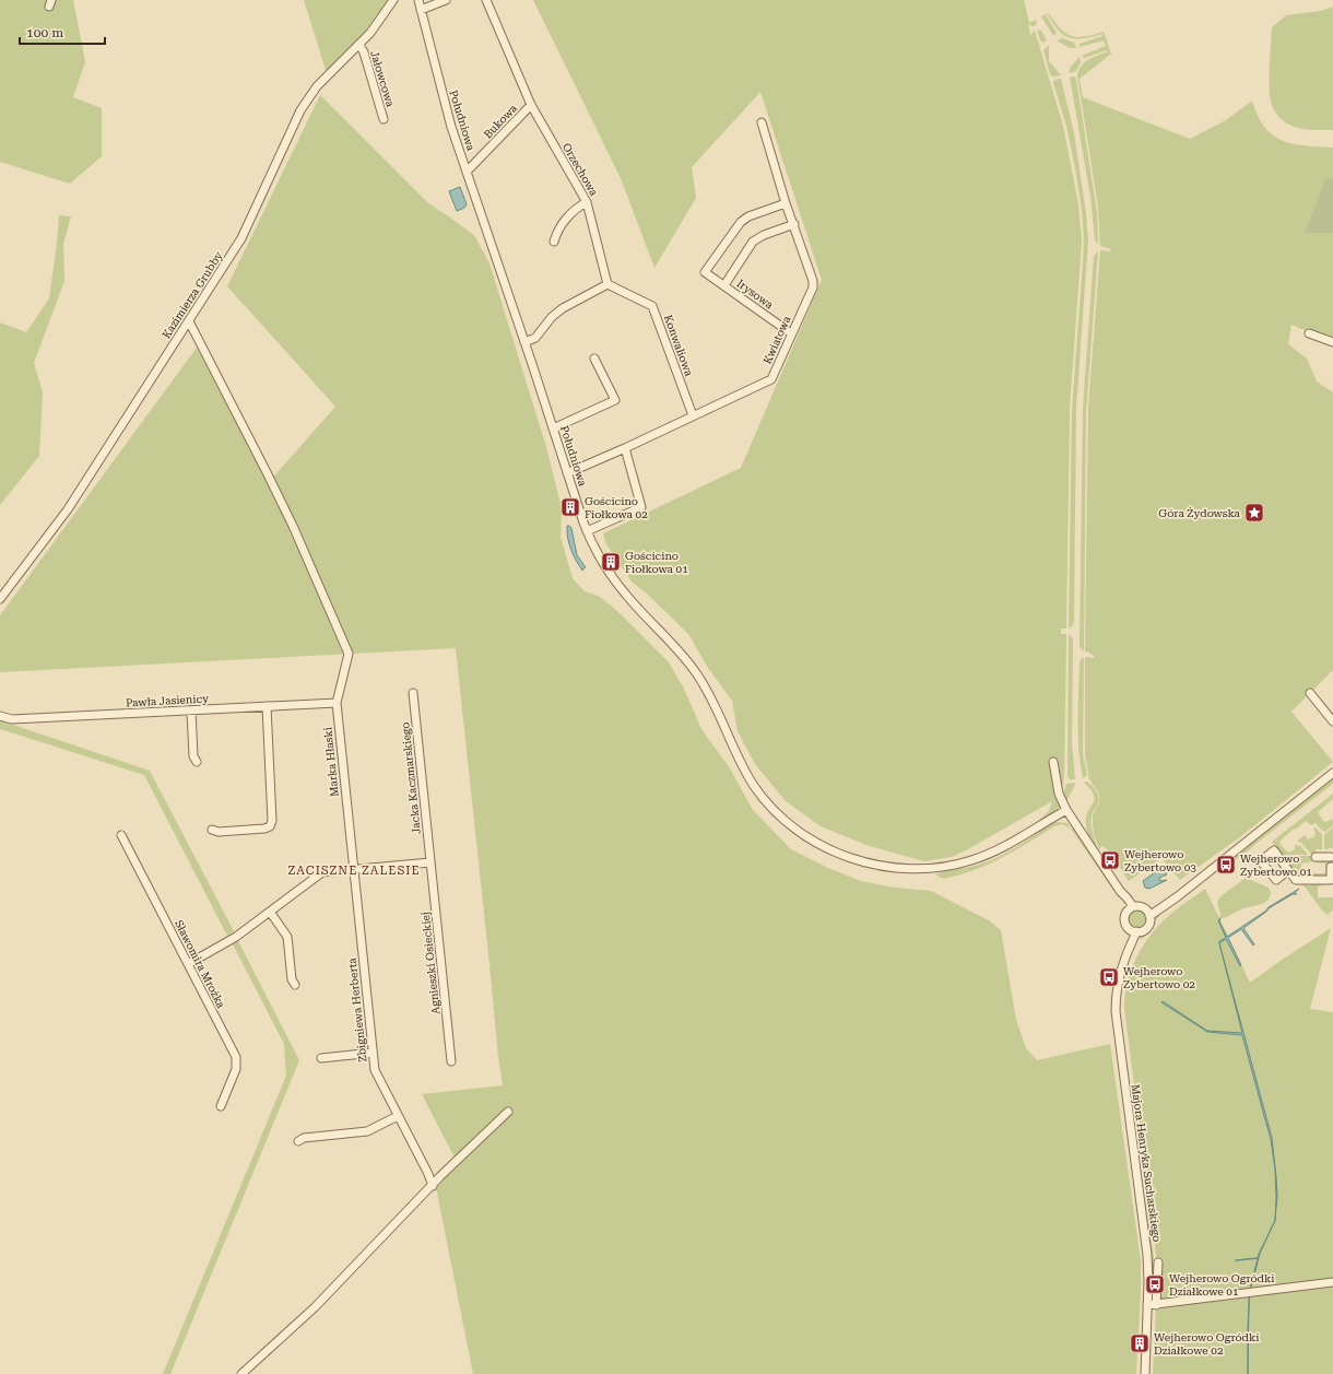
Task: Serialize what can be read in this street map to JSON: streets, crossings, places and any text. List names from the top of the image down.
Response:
{
  "streets": {
    "street": [
      "Jałowcowa",
      "Południowa",
      "Bukowa",
      "Orzechowa",
      "Irysowa",
      "Kazimierza Grubby",
      "Kwiatowa",
      "Konwaliowa",
      "Pawła Jasienicy",
      "Marka Hłaski",
      "Jacka Kaczmarskiego",
      "Agnieszki Osieckiej",
      "Sławomira Mrożka",
      "Zbigniewa Herberta",
      "Majora Henryka Sucharskiego"
    ]
  },
  "crossings": [
    ["Jałowcowa", "Kazimierza Grubby"],
    ["Południowa", "Bukowa"],
    ["Południowa", "Kwiatowa"],
    ["Bukowa", "Orzechowa"],
    ["Orzechowa", "Konwaliowa"],
    ["Irysowa", "Kwiatowa"],
    ["Kazimierza Grubby", "Marka Hłaski"],
    ["Kwiatowa", "Konwaliowa"],
    ["Pawła Jasienicy", "Marka Hłaski"],
    ["Marka Hłaski", "Zbigniewa Herberta"],
    ["Jacka Kaczmarskiego", "Agnieszki Osieckiej"]
  ],
  "districts": ["ZACISZNE ZALESIE"],
  "places": {
    "building": ["Gościcino Fiołkowa 02", "Gościcino Fiołkowa 01", "Wejherowo Ogródki Działkowe 02"],
    "place": ["Góra Żydowska"],
    "bus stop": [
      "Wejherowo Zybertowo 03",
      "Wejherowo Zybertowo 01",
      "Wejherowo Zybertowo 02",
      "Wejherowo Ogródki Działkowe 01"
    ]
  },
  "scale_bar": "100 m"
}
